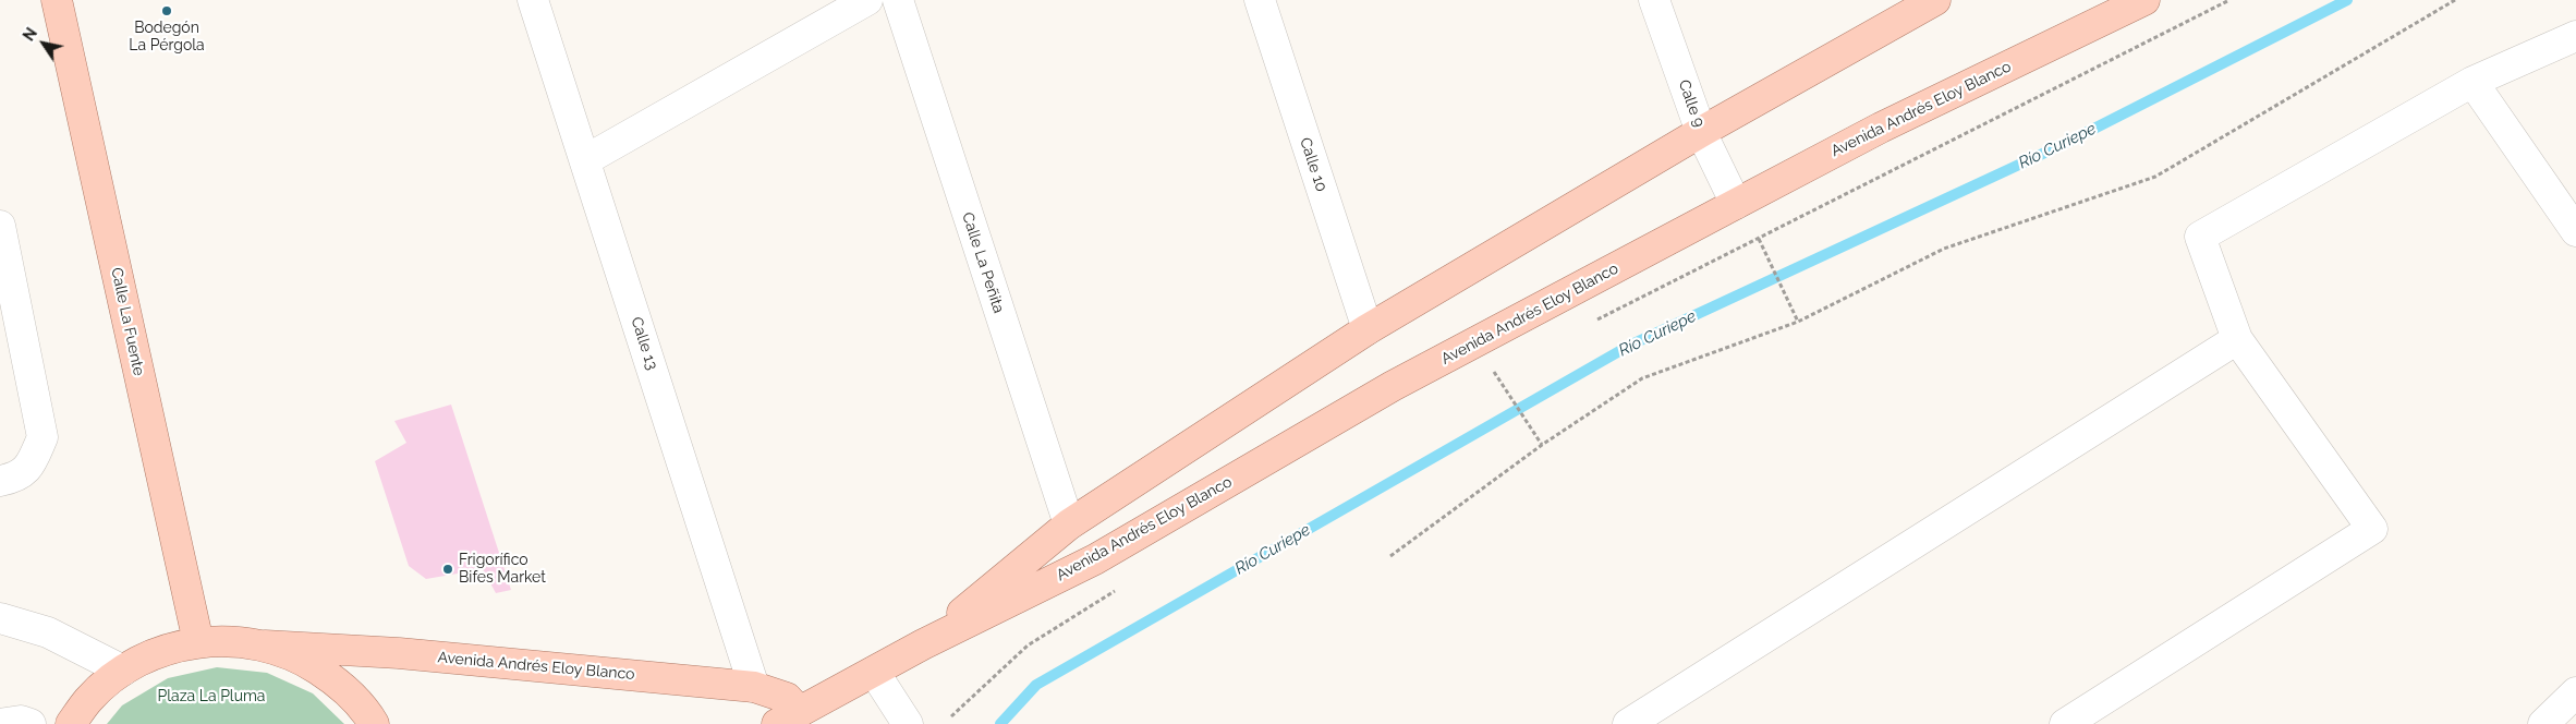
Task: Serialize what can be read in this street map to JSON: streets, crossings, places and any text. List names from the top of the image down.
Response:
{
  "streets": {
    "main road": ["Avenida Andrés Eloy Blanco", "Calle La Fuente"],
    "street": [
      "Calle 9",
      "Calle 10",
      "Calle La Peñita",
      "Calle 13"
    ]
  },
  "crossings": [
    ["Calle 9", "Avenida Andrés Eloy Blanco"],
    ["Avenida Andrés Eloy Blanco", "Calle 10"],
    ["Avenida Andrés Eloy Blanco", "Calle La Peñita"],
    ["Avenida Andrés Eloy Blanco", "Calle 13"]
  ],
  "water": ["Río Curiepe"],
  "parks": ["Plaza La Pluma"],
  "places": ["Bodegón La Pérgola", "Frigorífico Bifes Market"],
  "north": "top left"
}
